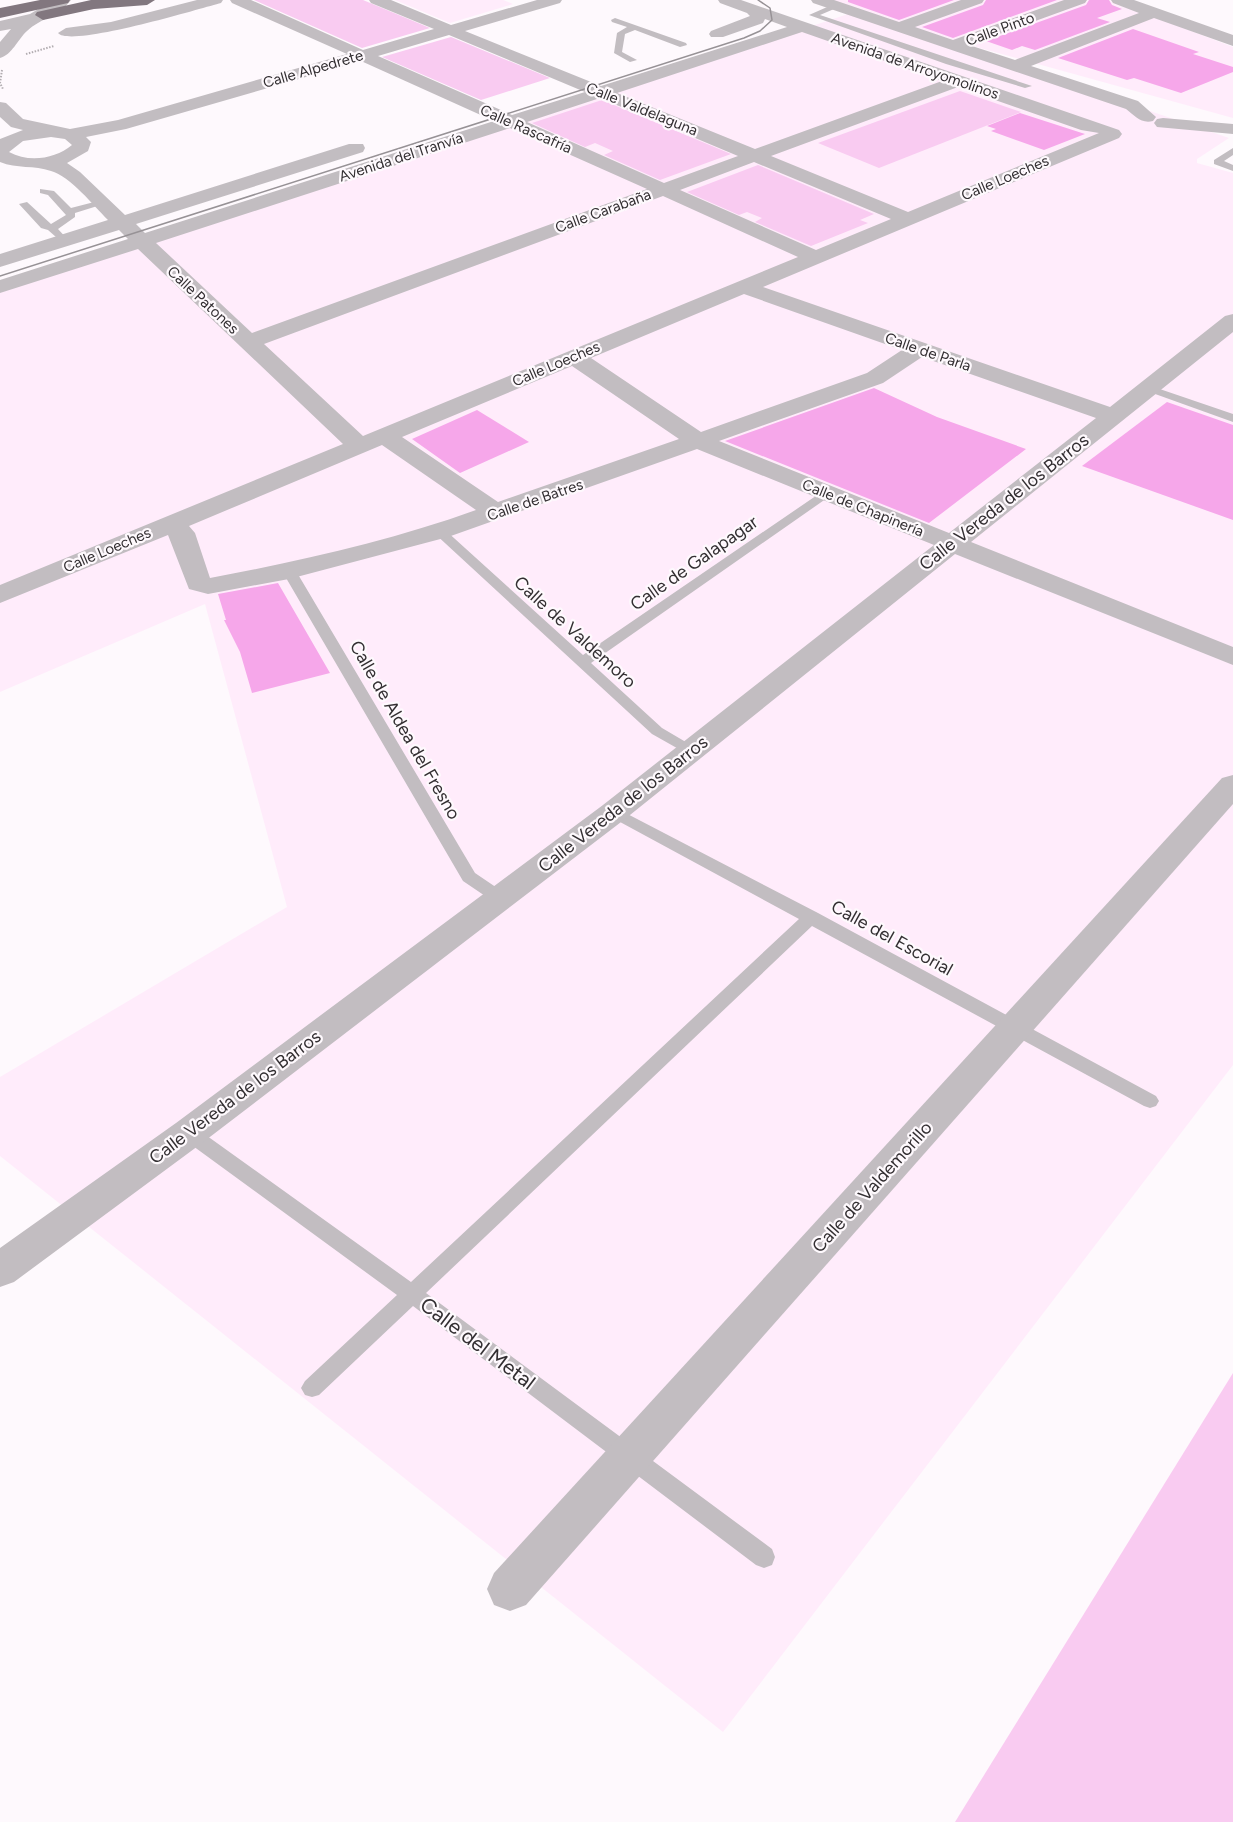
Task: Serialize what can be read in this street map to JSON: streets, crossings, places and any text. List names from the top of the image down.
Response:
{
  "streets": {
    "street": [
      "Calle Pinto",
      "Avenida de Arroyomolinos",
      "Calle Alpedrete",
      "Calle Valdelaguna",
      "Calle Rascafría",
      "Avenida del Tranvía",
      "Calle Loeches",
      "Calle Carabaña",
      "Calle Patones",
      "Calle de Parla",
      "Calle de Batres",
      "Calle Vereda de los Barros",
      "Calle de Chapinería",
      "Calle de Valdemorillo"
    ],
    "lane": [
      "Calle de Galapagar",
      "Calle de Valdemoro",
      "Calle de Aldea del Fresno",
      "Calle del Escorial",
      "Calle del Metal"
    ]
  },
  "crossings": [
    ["Calle Pinto", "Avenida de Arroyomolinos"],
    ["Avenida de Arroyomolinos", "Avenida del Tranvía"],
    ["Avenida de Arroyomolinos", "Calle Loeches"],
    ["Avenida de Arroyomolinos", "Calle Carabaña"],
    ["Calle Alpedrete", "Calle Valdelaguna"],
    ["Calle Alpedrete", "Calle Rascafría"],
    ["Calle Valdelaguna", "Avenida del Tranvía"],
    ["Calle Valdelaguna", "Calle Loeches"],
    ["Calle Valdelaguna", "Calle Carabaña"],
    ["Calle Rascafría", "Avenida del Tranvía"],
    ["Calle Rascafría", "Calle Loeches"],
    ["Calle Rascafría", "Calle Carabaña"],
    ["Avenida del Tranvía", "Calle Patones"],
    ["Calle Loeches", "Calle Patones"],
    ["Calle Loeches", "Calle de Parla"],
    ["Calle Loeches", "Calle de Batres"],
    ["Calle Loeches", "Calle de Chapinería"],
    ["Calle Carabaña", "Calle Patones"],
    ["Calle de Parla", "Calle de Batres"],
    ["Calle de Parla", "Calle Vereda de los Barros"],
    ["Calle de Batres", "Calle de Chapinería"],
    ["Calle de Batres", "Calle de Valdemoro"],
    ["Calle de Batres", "Calle de Aldea del Fresno"],
    ["Calle Vereda de los Barros", "Calle de Chapinería"],
    ["Calle Vereda de los Barros", "Calle de Valdemoro"],
    ["Calle Vereda de los Barros", "Calle de Aldea del Fresno"],
    ["Calle Vereda de los Barros", "Calle del Escorial"],
    ["Calle Vereda de los Barros", "Calle del Metal"],
    ["Calle de Chapinería", "Calle de Galapagar"],
    ["Calle de Galapagar", "Calle de Valdemoro"],
    ["Calle del Escorial", "Calle de Valdemorillo"],
    ["Calle de Valdemorillo", "Calle del Metal"]
  ]
}
